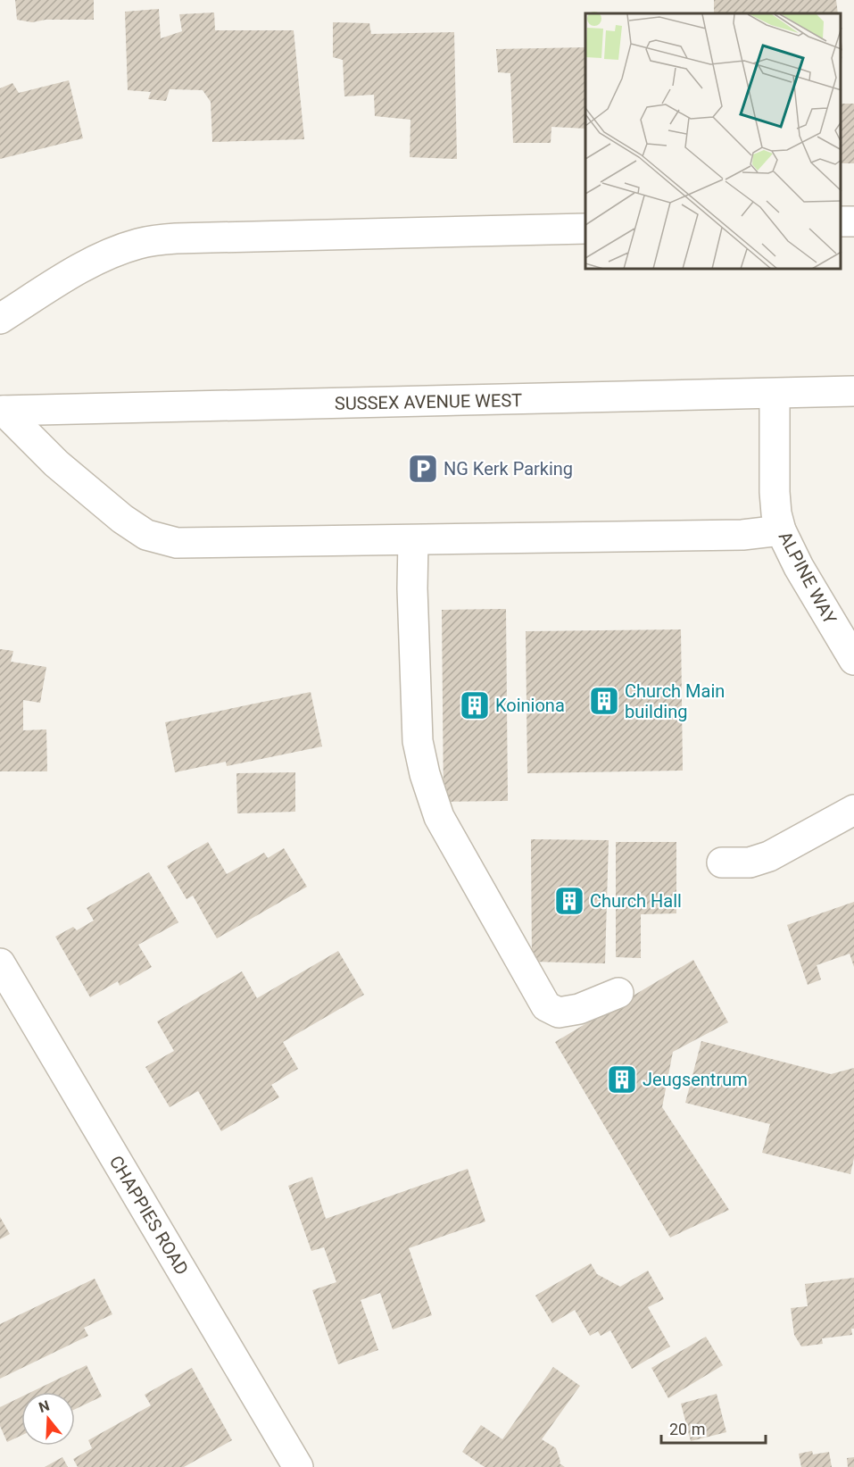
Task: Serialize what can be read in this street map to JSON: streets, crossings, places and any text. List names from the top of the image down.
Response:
{
  "streets": {
    "street": ["SUSSEX AVENUE WEST", "ALPINE WAY", "CHAPPIES ROAD"]
  },
  "crossings": [
    ["SUSSEX AVENUE WEST", "ALPINE WAY"]
  ],
  "places": {
    "parking": ["NG Kerk Parking"],
    "building": [
      "Church Main building",
      "Koiniona",
      "Church Hall",
      "Jeugsentrum"
    ]
  },
  "scale_bar": "20 m",
  "north": "top"
}
